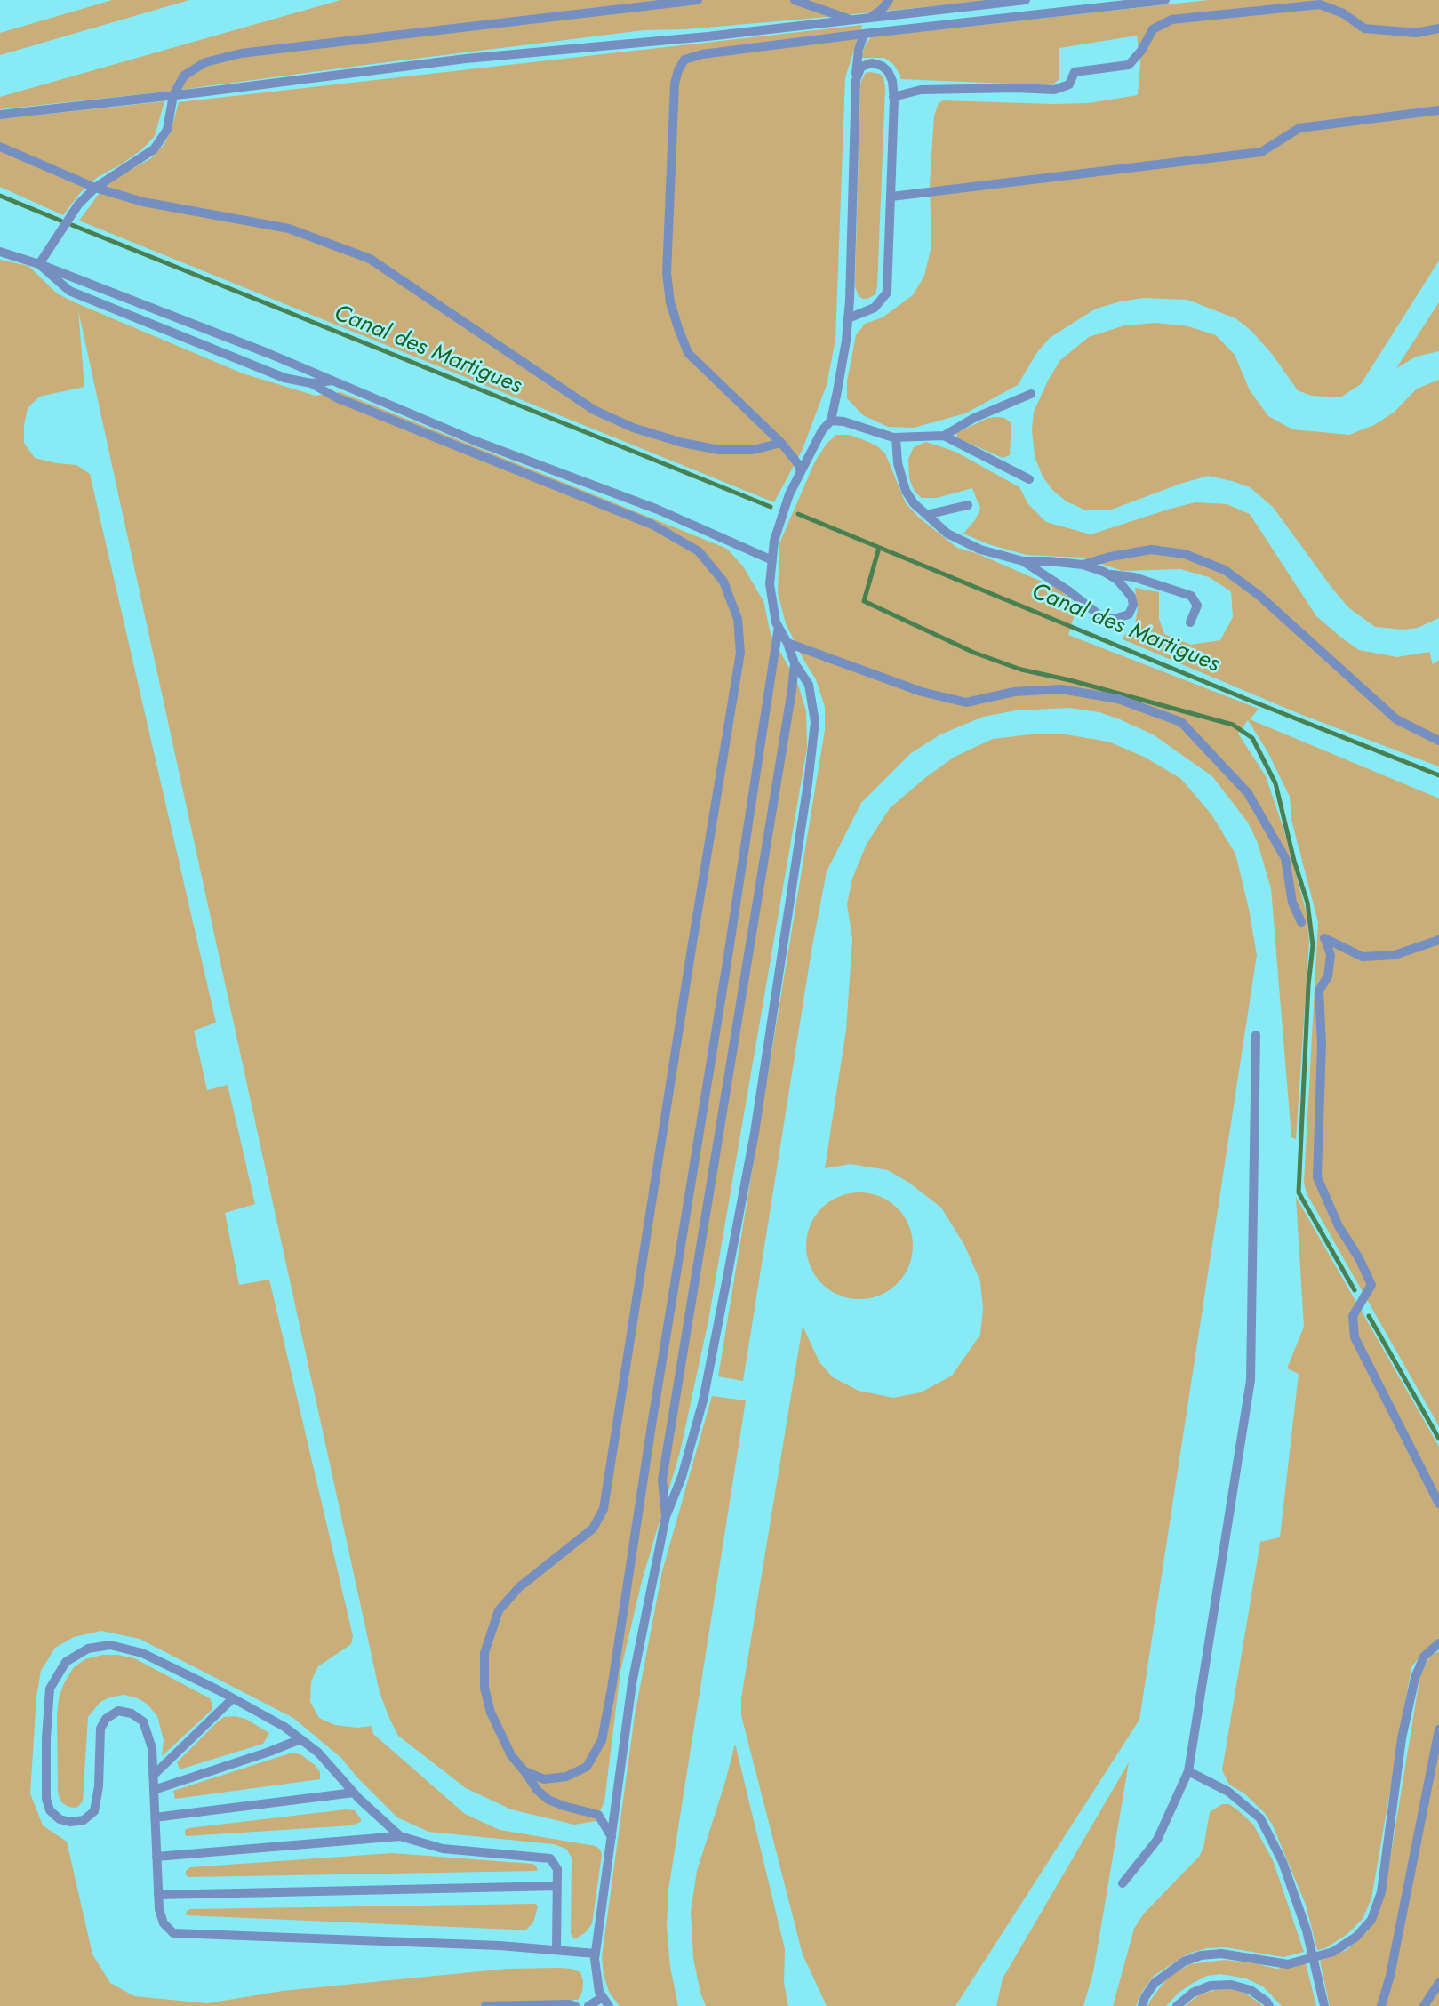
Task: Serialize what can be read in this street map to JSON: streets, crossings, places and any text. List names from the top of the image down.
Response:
{
  "water": ["Canal des Martigues"]
}
